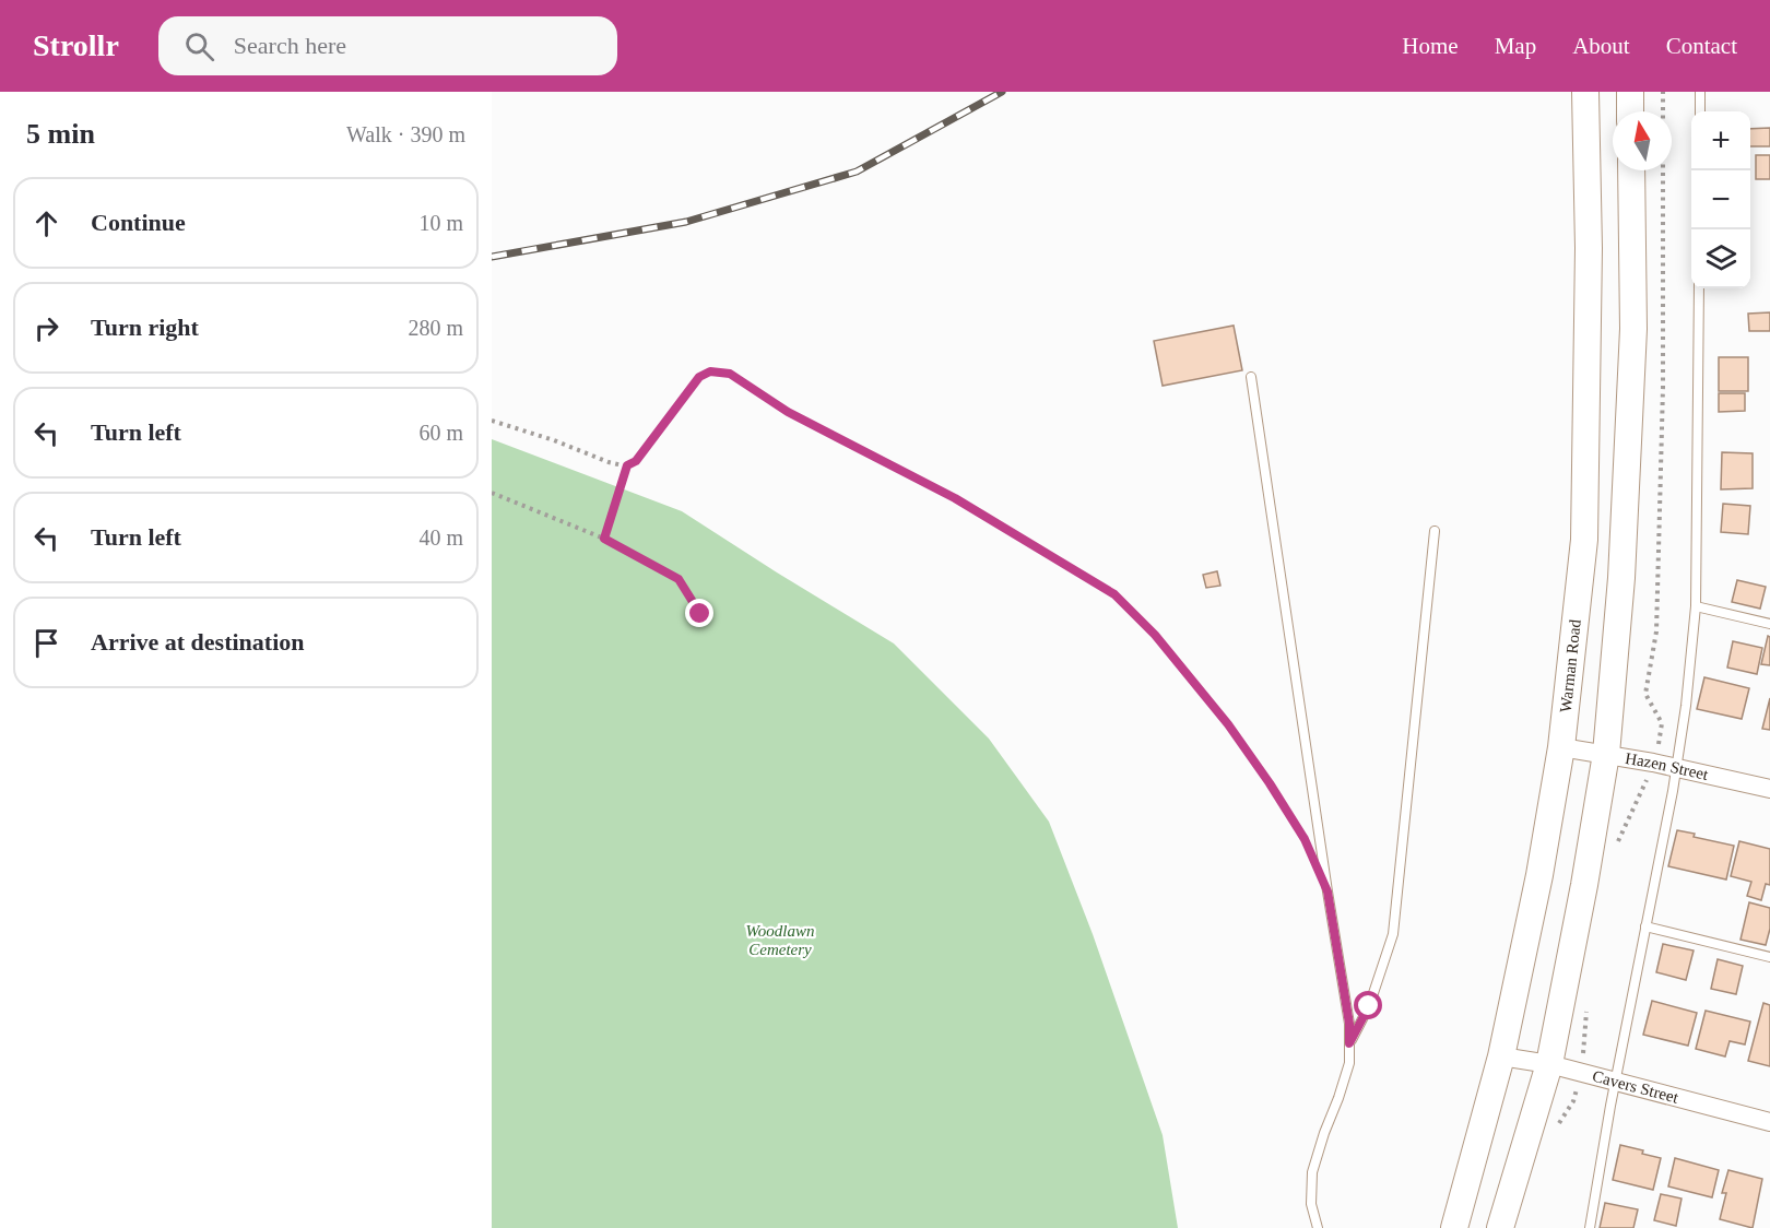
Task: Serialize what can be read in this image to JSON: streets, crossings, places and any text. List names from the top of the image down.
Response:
{
  "streets": {
    "main road": ["Warman Road"],
    "street": ["Hazen Street", "Cavers Street"]
  },
  "crossings": [
    ["Warman Road", "Hazen Street"],
    ["Warman Road", "Cavers Street"]
  ],
  "parks": ["Woodlawn Cemetery"],
  "north": "top",
  "page": {
    "header": "Strollr",
    "search": "Search here",
    "nav": [
      "Home",
      "Map",
      "About",
      "Contact"
    ],
    "heading": ["5 min", "Walk · 390 m"],
    "map_buttons": ["+", "−"],
    "list": [
      ["Continue", "10 m"],
      ["Turn right", "280 m"],
      ["Turn left", "60 m"],
      ["Turn left", "40 m"],
      "Arrive at destination"
    ]
  }
}
